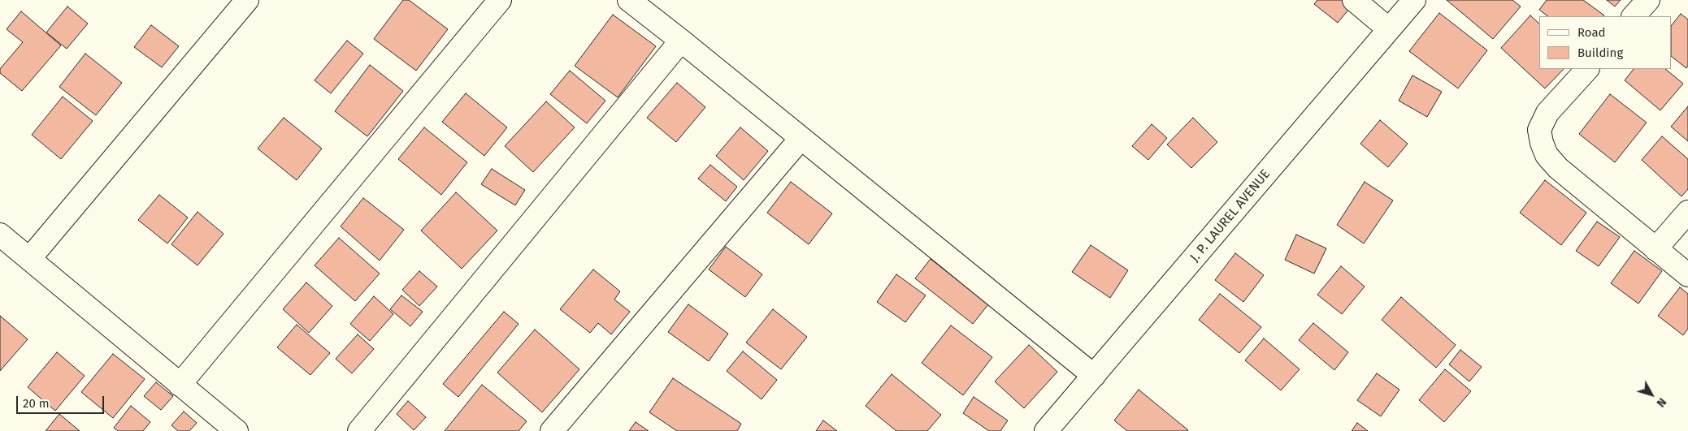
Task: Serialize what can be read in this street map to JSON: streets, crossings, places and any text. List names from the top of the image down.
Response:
{
  "streets": {
    "street": ["J. P. LAUREL AVENUE"]
  },
  "legend": ["Road", "Building"],
  "scale_bar": "20 m",
  "north": "bottom right"
}
